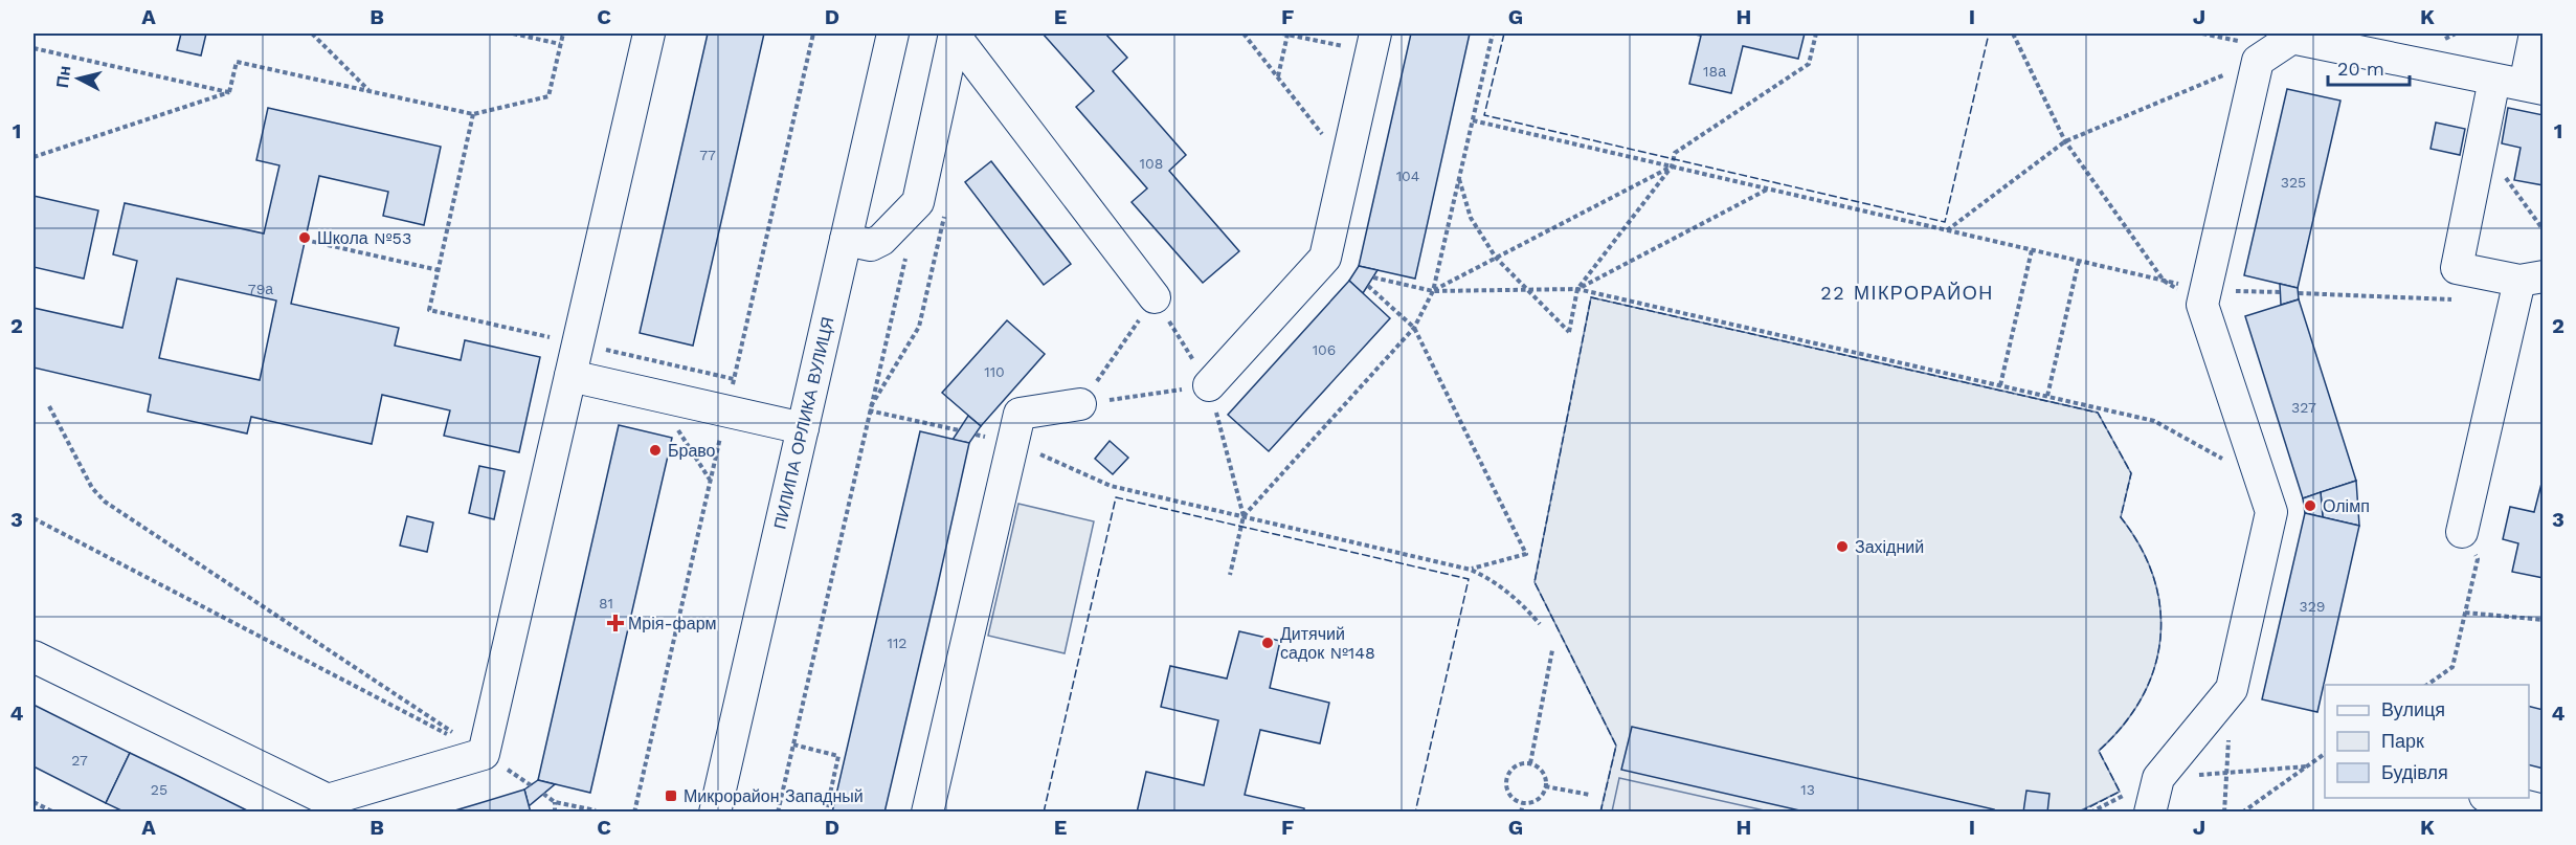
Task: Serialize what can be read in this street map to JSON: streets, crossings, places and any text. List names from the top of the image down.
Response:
{
  "streets": {
    "street": ["ПИЛИПА ОРЛИКА ВУЛИЦЯ"]
  },
  "districts": ["22 МІКРОРАЙОН"],
  "places": {
    "other": [
      "Школа №53",
      "Браво",
      "Олімп",
      "Західний",
      "Дитячий садок №148"
    ],
    "health": ["Мрія-фарм"],
    "transit": ["Микрорайон Западный"]
  },
  "house_numbers": [
    "18а",
    "77",
    "108",
    "104",
    "325",
    "79а",
    "106",
    "110",
    "327",
    "81",
    "329",
    "112",
    "27",
    "25",
    "13"
  ],
  "legend": ["Вулиця", "Парк", "Будівля"],
  "scale_bar": "20 m",
  "north": "left",
  "grid": {
    "columns": [
      "A",
      "B",
      "C",
      "D",
      "E",
      "F",
      "G",
      "H",
      "I",
      "J",
      "K"
    ],
    "rows": [
      "1",
      "2",
      "3",
      "4"
    ]
  }
}
